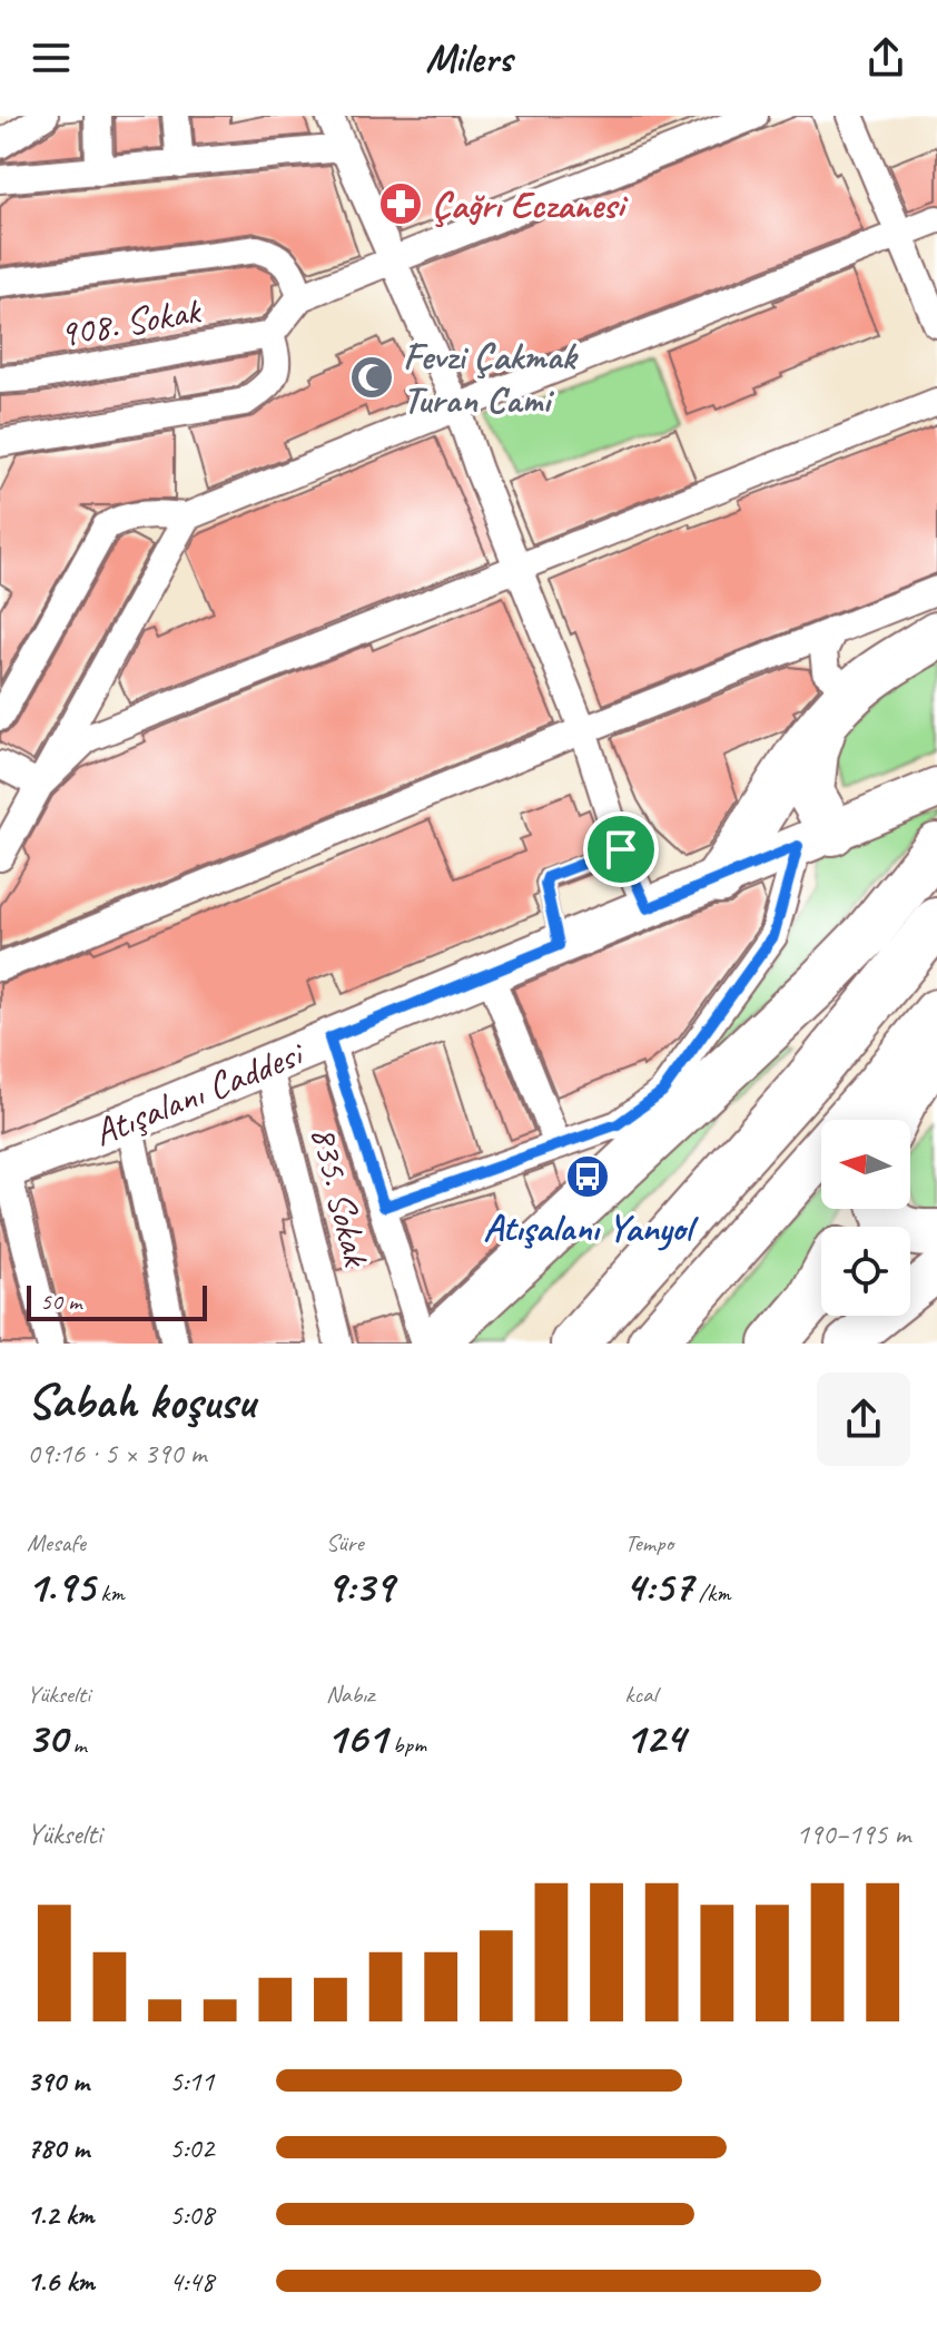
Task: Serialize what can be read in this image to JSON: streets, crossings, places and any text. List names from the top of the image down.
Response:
{
  "streets": {
    "main road": ["Atışalanı Caddesi"],
    "street": ["908. Sokak", "835. Sokak"]
  },
  "crossings": [
    ["Atışalanı Caddesi", "835. Sokak"]
  ],
  "places": {
    "pharmacy": ["Çağrı Eczanesi"],
    "mosque": ["Fevzi Çakmak Turan Cami"],
    "bus stop": ["Atışalanı Yanyol"]
  },
  "scale_bar": "50 m",
  "north": "left",
  "page": {
    "header": "Milers",
    "scale": "50 m",
    "heading": ["Sabah koşusu", "09:16 · 5 × 390 m"],
    "stats": [
      ["Mesafe", "1.95 km"],
      ["Süre", "9:39"],
      ["Tempo", "4:57 /km"],
      ["Yükselti", "30 m"],
      ["Nabız", "161 bpm"],
      ["kcal", "124"]
    ],
    "chart": ["Yükselti", "190–195 m"],
    "list": [
      {
        "name": "390 m",
        "note": "5:11"
      },
      {
        "name": "780 m",
        "note": "5:02"
      },
      {
        "name": "1.2 km",
        "note": "5:08"
      },
      {
        "name": "1.6 km",
        "note": "4:48"
      }
    ]
  }
}
